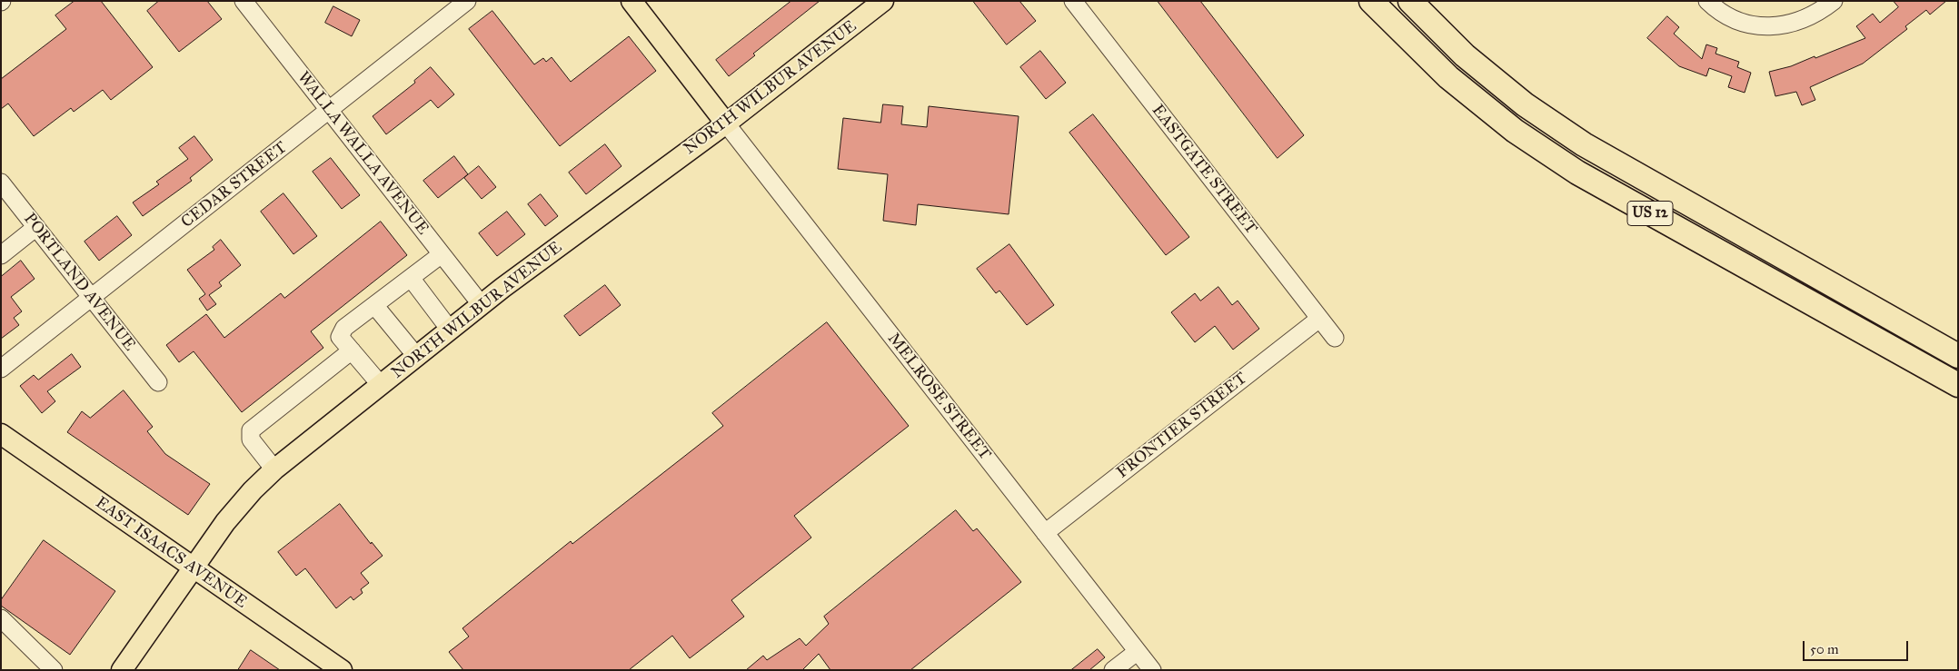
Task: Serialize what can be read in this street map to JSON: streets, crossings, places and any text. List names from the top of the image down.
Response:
{
  "streets": {
    "highway": ["US 12"],
    "main road": ["NORTH WILBUR AVENUE", "EAST ISAACS AVENUE"],
    "street": [
      "WALLA WALLA AVENUE",
      "EASTGATE STREET",
      "CEDAR STREET",
      "PORTLAND AVENUE",
      "MELROSE STREET",
      "FRONTIER STREET"
    ]
  },
  "crossings": [
    ["NORTH WILBUR AVENUE", "WALLA WALLA AVENUE"],
    ["NORTH WILBUR AVENUE", "MELROSE STREET"],
    ["NORTH WILBUR AVENUE", "EAST ISAACS AVENUE"],
    ["WALLA WALLA AVENUE", "CEDAR STREET"],
    ["EASTGATE STREET", "FRONTIER STREET"],
    ["CEDAR STREET", "PORTLAND AVENUE"],
    ["MELROSE STREET", "FRONTIER STREET"]
  ],
  "scale_bar": "50 m"
}
